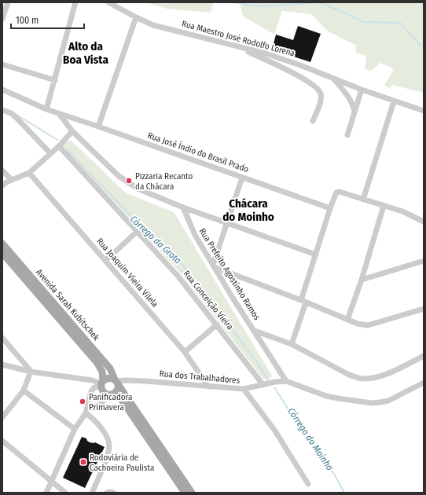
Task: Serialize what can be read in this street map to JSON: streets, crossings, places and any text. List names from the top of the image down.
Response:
{
  "streets": {
    "main road": ["Avenida Sarah Kubitschek"],
    "street": [
      "Rua Maestro José Rodolfo Lorena",
      "Rua José Índio do Brasil Prado",
      "Rua Joaquim Vieira Vilela",
      "Rua Prefeito Agostinho Ramos",
      "Rua Conceição Vieira",
      "Rua dos Trabalhadores"
    ]
  },
  "crossings": [
    ["Rua Joaquim Vieira Vilela", "Rua dos Trabalhadores"],
    ["Rua Conceição Vieira", "Rua dos Trabalhadores"],
    ["Avenida Sarah Kubitschek", "Rua dos Trabalhadores"]
  ],
  "districts": ["Alto da Boa Vista", "Chácara do Moinho"],
  "water": ["Córrego da Grota", "Córrego do Moinho"],
  "places": {
    "other": ["Pizzaria Recanto da Chácara", "Panificadora Primavera"],
    "transit": ["Rodoviária de Cachoeira Paulista"]
  },
  "scale_bar": "100 m"
}
